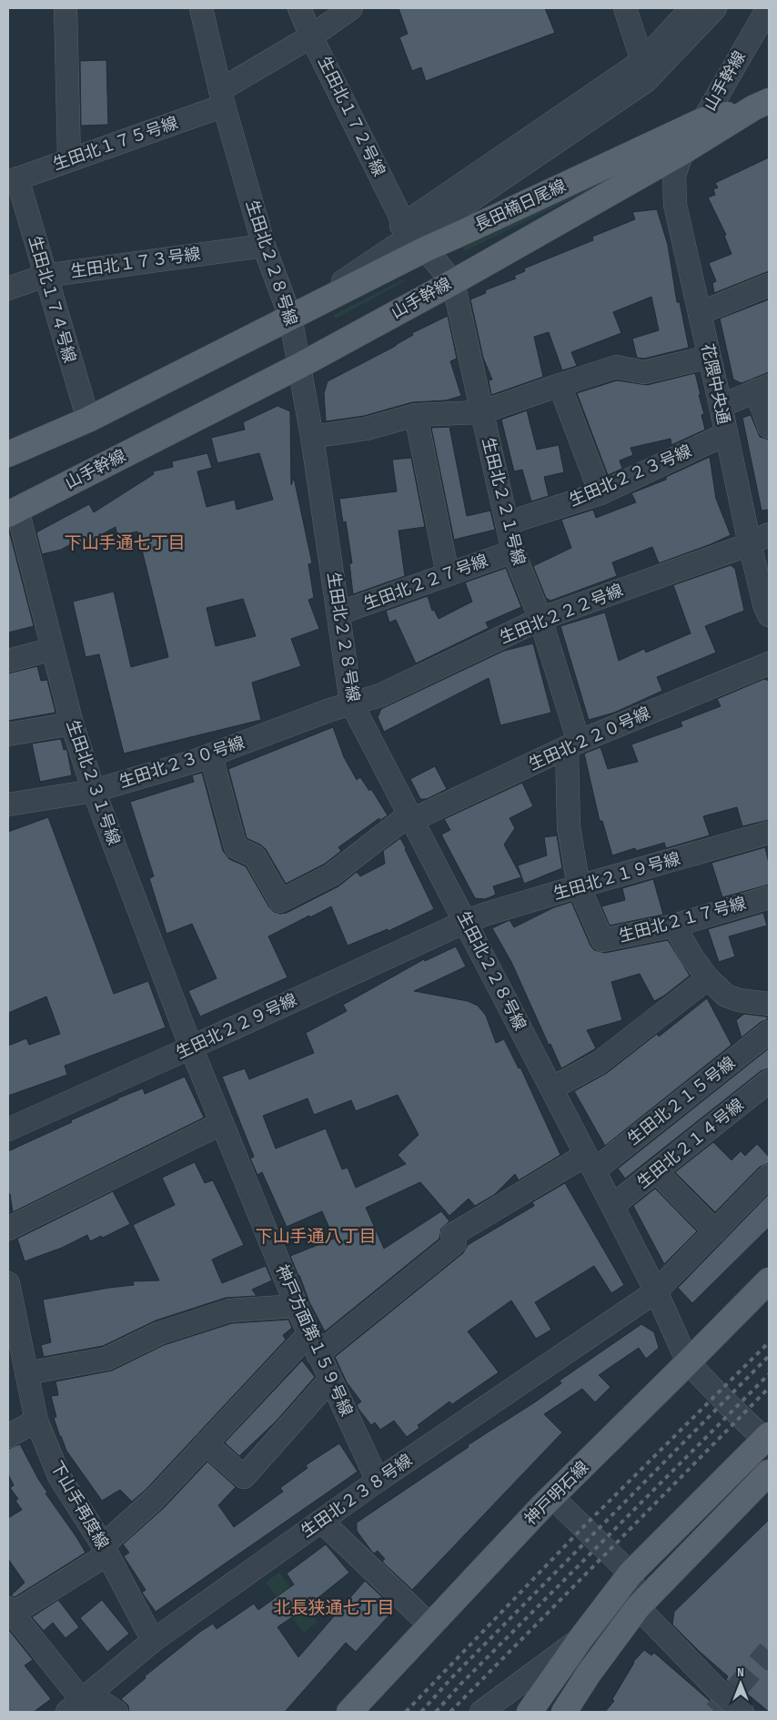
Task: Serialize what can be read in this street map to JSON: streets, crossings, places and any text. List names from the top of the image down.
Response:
{
  "streets": {
    "main road": ["山手幹線", "長田楠日尾線", "神戸明石線"],
    "street": [
      "生田北１７２号線",
      "生田北１７５号線",
      "生田北１７３号線",
      "生田北２２８号線",
      "生田北１７４号線",
      "花隈中央通",
      "生田北２２３号線",
      "生田北２２１号線",
      "生田北２２７号線",
      "生田北２２２号線",
      "生田北２２０号線",
      "生田北２３０号線",
      "生田北２３１号線",
      "生田北２１９号線",
      "生田北２１７号線",
      "生田北２２９号線",
      "生田北２１５号線",
      "生田北２１４号線",
      "神戸方面第１５９号線",
      "生田北２３８号線",
      "下山手再度線"
    ]
  },
  "crossings": [
    ["山手幹線", "生田北１７２号線"],
    ["山手幹線", "長田楠日尾線"],
    ["山手幹線", "生田北２２８号線"],
    ["山手幹線", "花隈中央通"],
    ["山手幹線", "生田北２２１号線"],
    ["山手幹線", "生田北２３１号線"],
    ["生田北１７２号線", "生田北１７５号線"],
    ["生田北１７２号線", "長田楠日尾線"],
    ["生田北１７２号線", "生田北２２１号線"],
    ["生田北１７５号線", "生田北２２８号線"],
    ["生田北１７５号線", "生田北１７４号線"],
    ["長田楠日尾線", "生田北２２８号線"],
    ["長田楠日尾線", "花隈中央通"],
    ["生田北１７３号線", "生田北２２８号線"],
    ["生田北１７３号線", "生田北１７４号線"],
    ["生田北２２８号線", "生田北２２７号線"],
    ["生田北２２８号線", "生田北２２２号線"],
    ["生田北２２８号線", "生田北２２０号線"],
    ["生田北２２８号線", "生田北２３０号線"],
    ["生田北２２８号線", "生田北２１９号線"],
    ["生田北２２８号線", "生田北２２９号線"],
    ["生田北２２８号線", "生田北２１５号線"],
    ["生田北２２８号線", "生田北２１４号線"],
    ["生田北２２８号線", "神戸明石線"],
    ["生田北２２８号線", "生田北２３８号線"],
    ["花隈中央通", "生田北２２３号線"],
    ["花隈中央通", "生田北２２２号線"],
    ["生田北２２３号線", "生田北２２１号線"],
    ["生田北２２１号線", "生田北２２７号線"],
    ["生田北２２１号線", "生田北２２２号線"],
    ["生田北２２１号線", "生田北２２０号線"],
    ["生田北２２１号線", "生田北２１７号線"],
    ["生田北２２２号線", "生田北２３０号線"],
    ["生田北２２０号線", "生田北２３０号線"],
    ["生田北２２０号線", "生田北２１７号線"],
    ["生田北２３０号線", "生田北２３１号線"],
    ["生田北２３１号線", "生田北２２９号線"],
    ["生田北２３１号線", "神戸方面第１５９号線"],
    ["生田北２１９号線", "生田北２１７号線"],
    ["生田北２１９号線", "生田北２２９号線"],
    ["生田北２２９号線", "神戸方面第１５９号線"],
    ["生田北２１５号線", "神戸方面第１５９号線"],
    ["神戸方面第１５９号線", "生田北２３８号線"],
    ["生田北２３８号線", "下山手再度線"]
  ],
  "districts": ["下山手通七丁目", "下山手通八丁目", "北長狭通七丁目"],
  "north": "top"
}
